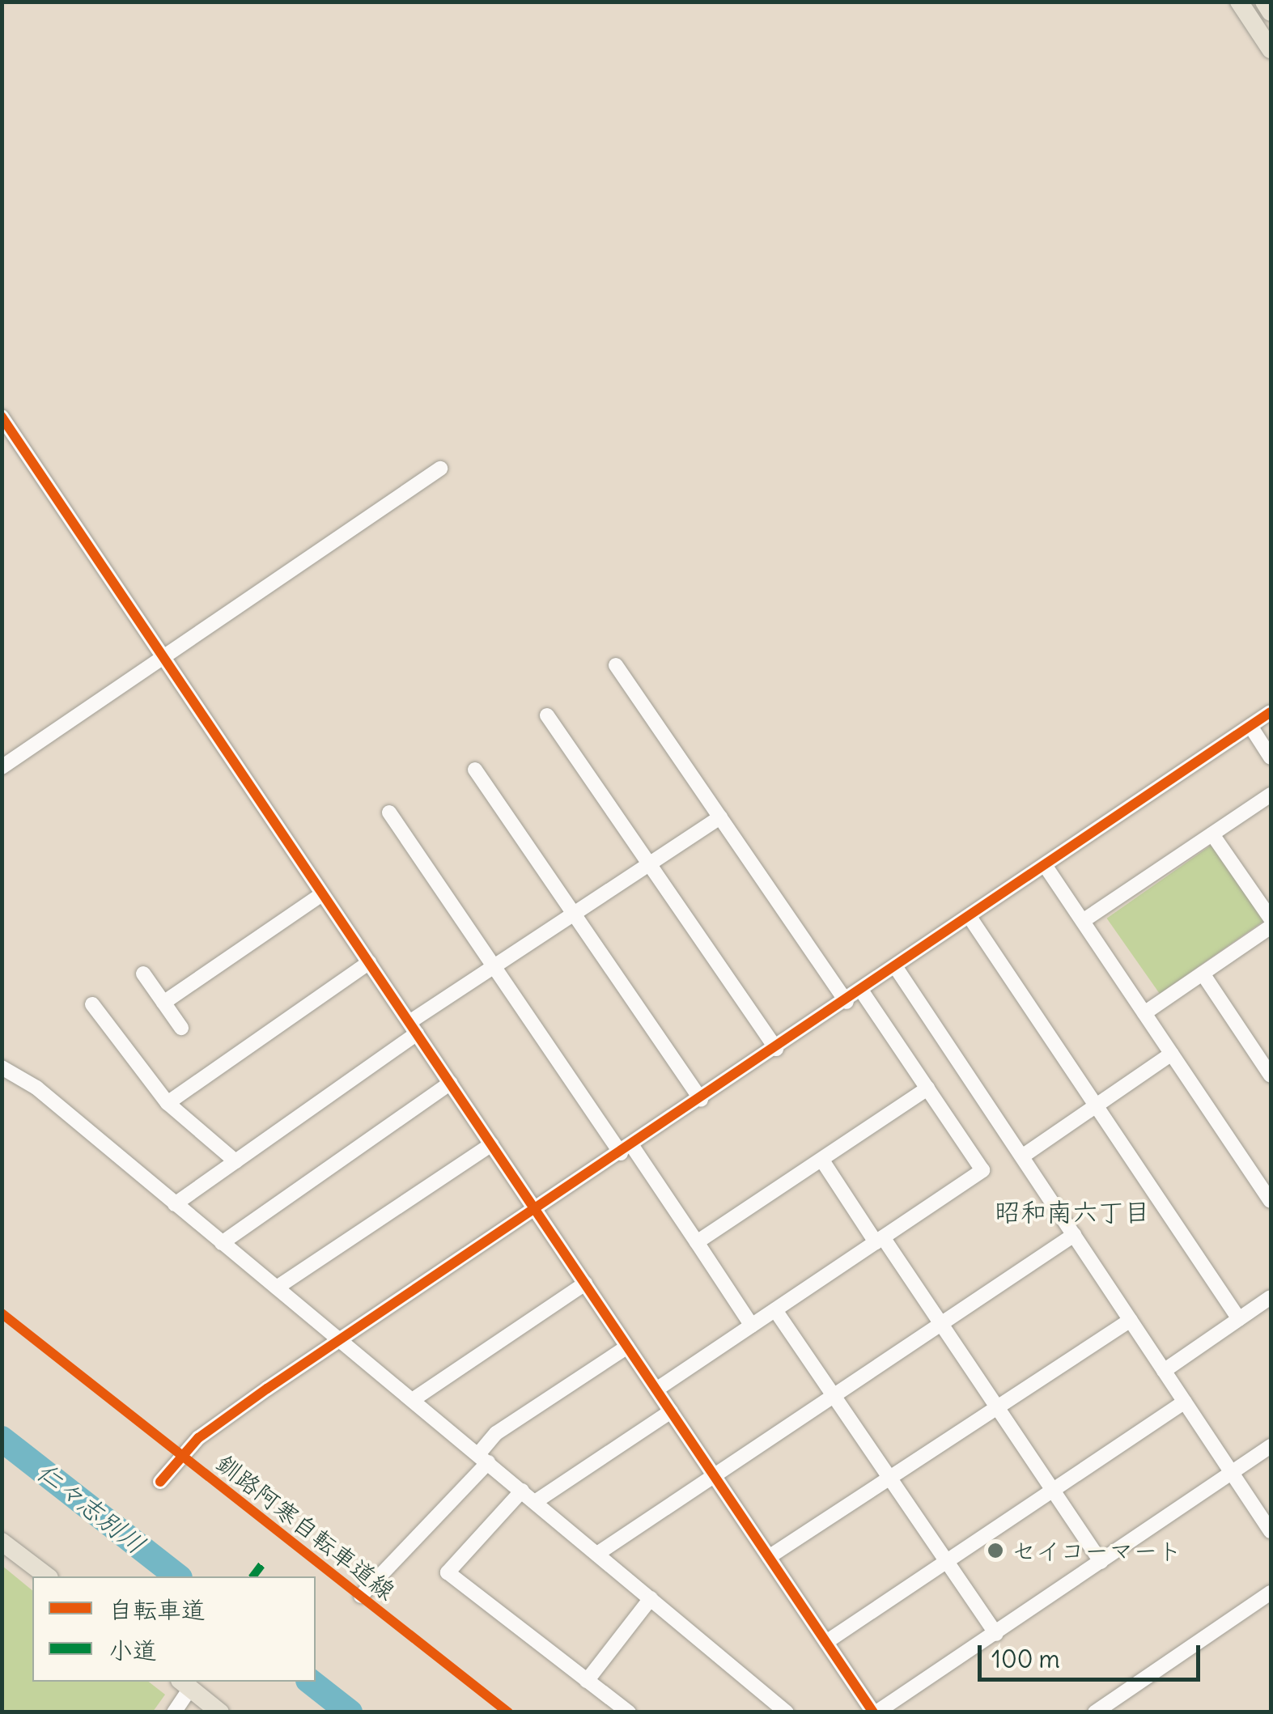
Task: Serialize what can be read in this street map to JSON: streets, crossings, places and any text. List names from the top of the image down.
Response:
{
  "streets": {
    "cycle path": ["釧路阿寒自転車道線"]
  },
  "districts": ["昭和南六丁目"],
  "water": ["仁々志別川"],
  "places": ["セイコーマート"],
  "legend": ["自転車道", "小道"],
  "scale_bar": "100 m"
}
